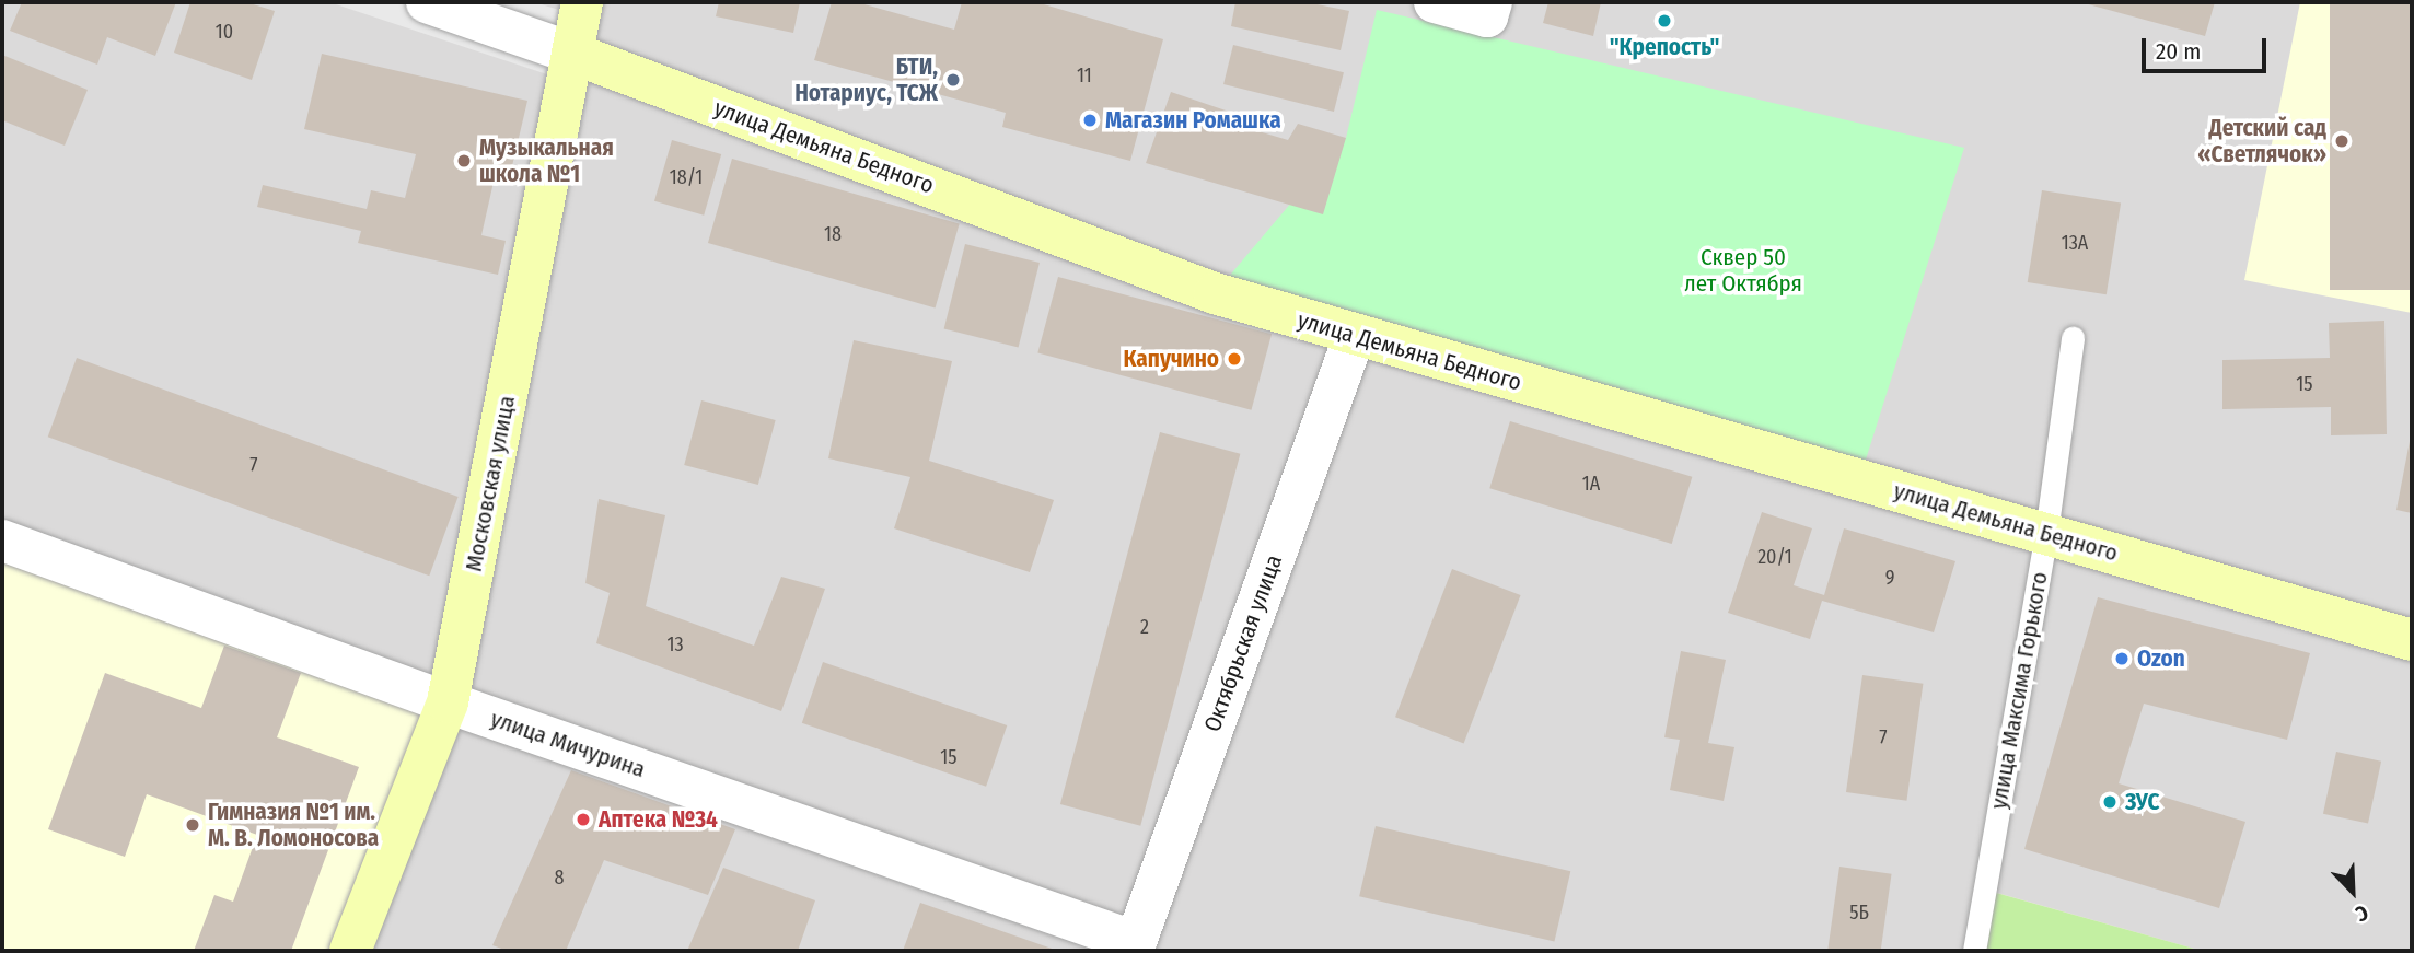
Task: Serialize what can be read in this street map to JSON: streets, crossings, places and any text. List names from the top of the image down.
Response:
{
  "streets": {
    "street": [
      "улица Демьяна Бедного",
      "Московская улица",
      "Октябрьская улица",
      "улица Мичурина"
    ],
    "lane": ["улица Максима Горького"]
  },
  "crossings": [
    ["улица Демьяна Бедного", "Московская улица"],
    ["улица Демьяна Бедного", "Октябрьская улица"],
    ["улица Демьяна Бедного", "улица Максима Горького"],
    ["Московская улица", "улица Мичурина"],
    ["Октябрьская улица", "улица Мичурина"]
  ],
  "parks": ["Сквер 50 лет Октября"],
  "places": [
    "\"Крепость\"",
    "БТИ, Нотариус, ТСЖ",
    "Магазин Ромашка",
    "Детский сад «Светлячок»",
    "Музыкальная школа №1",
    "Капучино",
    "Ozon",
    "ЗУС",
    "Аптека №34",
    "Гимназия №1 им. М. В. Ломоносова"
  ],
  "house_numbers": [
    "10",
    "11",
    "18/1",
    "18",
    "13А",
    "15",
    "7",
    "1А",
    "20/1",
    "9",
    "2",
    "13",
    "7",
    "15",
    "8",
    "5Б"
  ],
  "scale_bar": "20 m",
  "north": "bottom right"
}
